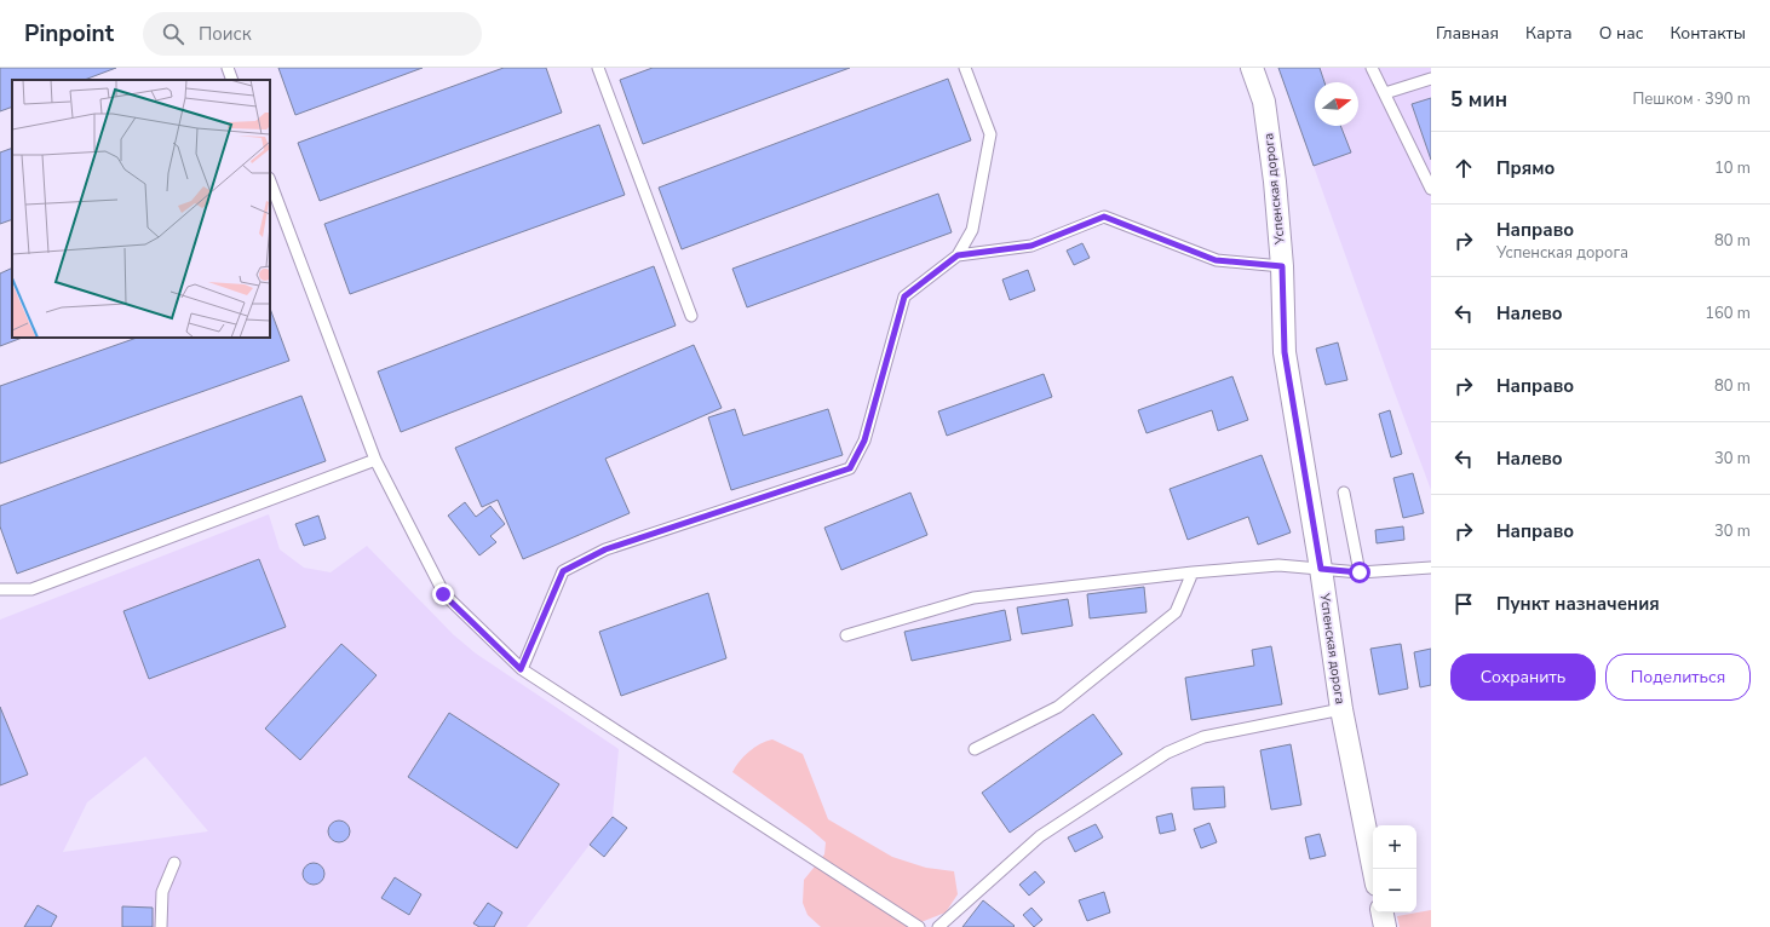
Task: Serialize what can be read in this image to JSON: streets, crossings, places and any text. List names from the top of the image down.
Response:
{
  "streets": {
    "street": ["Успенская дорога"]
  },
  "north": "right",
  "page": {
    "header": "Pinpoint",
    "search": "Поиск",
    "nav": [
      "Главная",
      "Карта",
      "О нас",
      "Контакты"
    ],
    "heading": ["5 мин", "Пешком · 390 m"],
    "list": [
      ["Прямо", "10 m"],
      ["Направо", "Успенская дорога", "80 m"],
      ["Налево", "160 m"],
      ["Направо", "80 m"],
      ["Налево", "30 m"],
      ["Направо", "30 m"],
      "Пункт назначения"
    ],
    "buttons": ["Сохранить", "Поделиться"],
    "map_buttons": ["+", "−"]
  }
}
